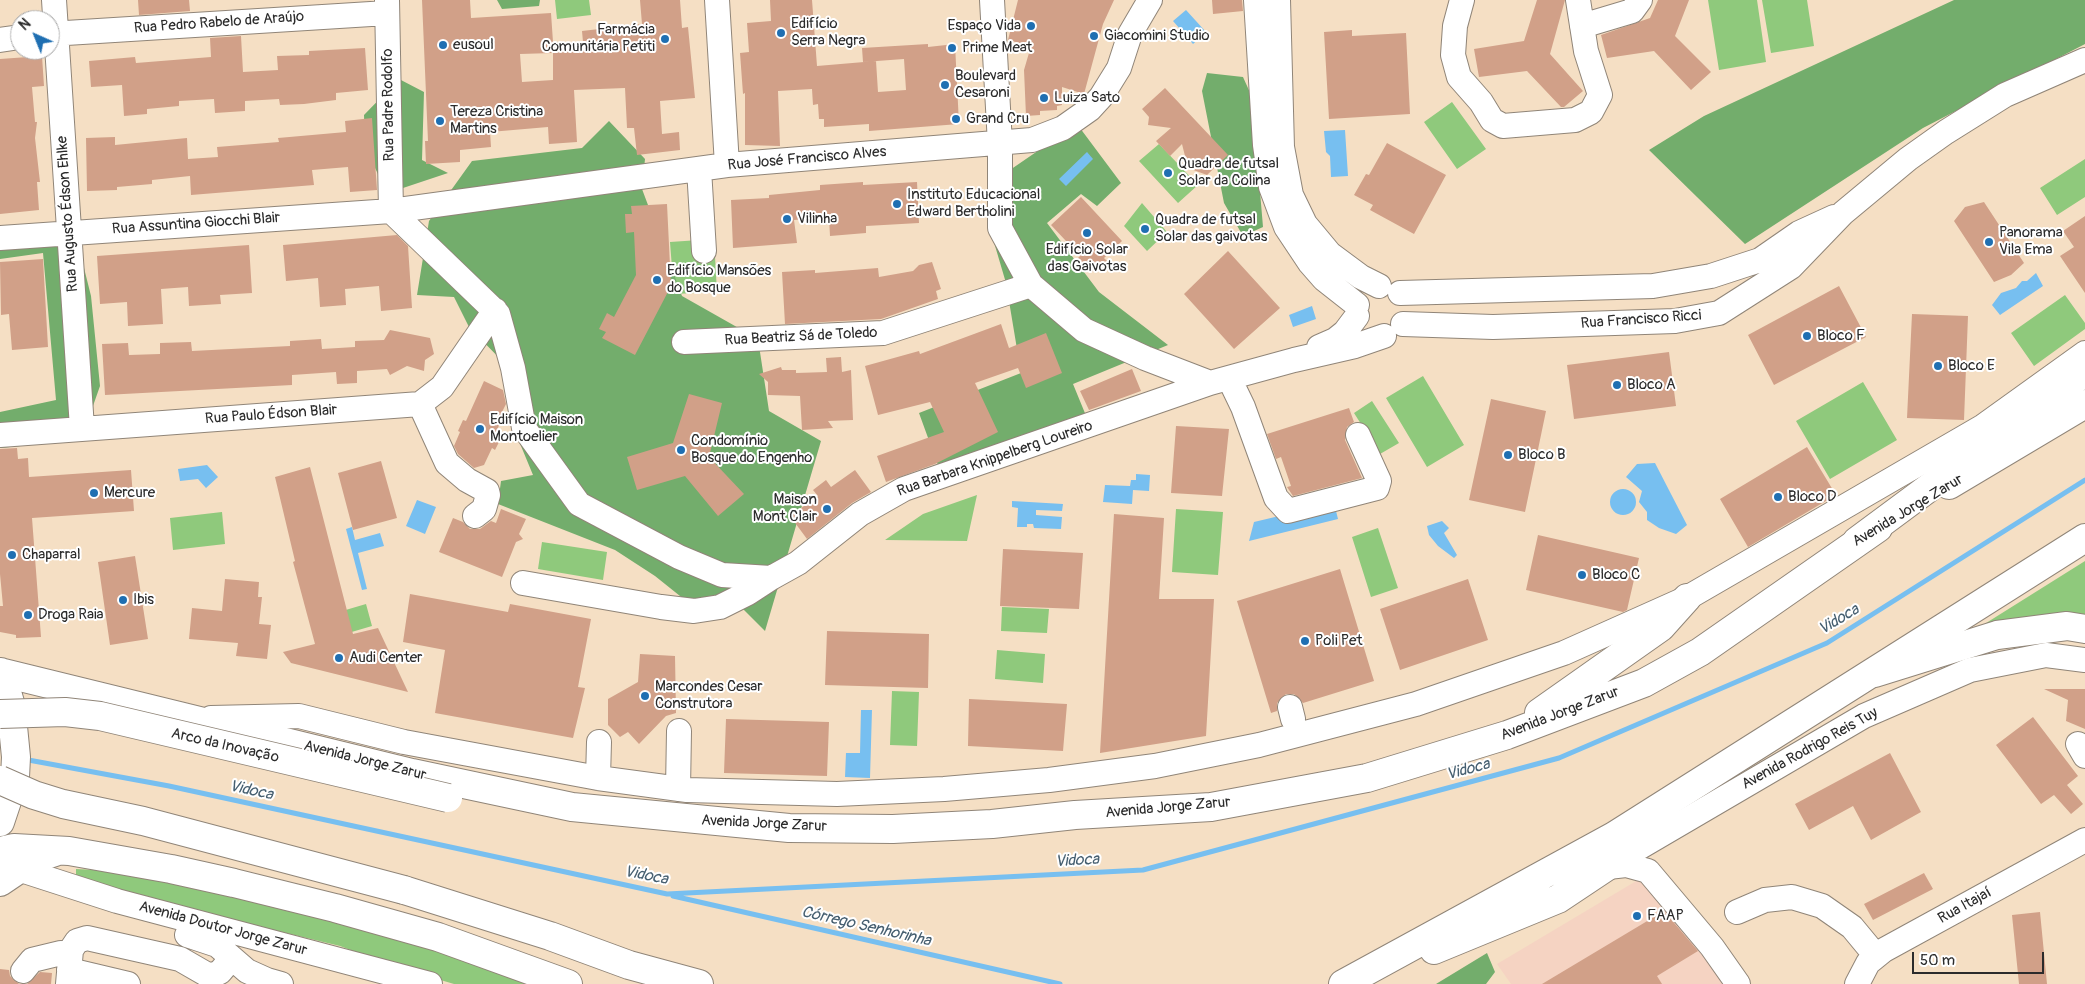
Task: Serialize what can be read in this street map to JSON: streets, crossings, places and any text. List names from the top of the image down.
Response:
{
  "streets": {
    "main road": ["Avenida Jorge Zarur", "Arco da Inovação"],
    "street": [
      "Rua Pedro Rabelo de Araújo",
      "Rua Padre Rodolfo",
      "Rua José Francisco Alves",
      "Rua Augusto Édson Ehlke",
      "Rua Assuntina Giocchi Blair",
      "Rua Francisco Ricci",
      "Rua Beatriz Sá de Toledo",
      "Rua Paulo Édson Blair",
      "Rua Barbara Knippelberg Loureiro",
      "Avenida Rodrigo Reis Tuy",
      "Rua Itajaí",
      "Avenida Doutor Jorge Zarur"
    ]
  },
  "crossings": [
    ["Rua Pedro Rabelo de Araújo", "Rua Padre Rodolfo"],
    ["Rua Padre Rodolfo", "Rua José Francisco Alves"],
    ["Rua Padre Rodolfo", "Rua Assuntina Giocchi Blair"],
    ["Rua José Francisco Alves", "Rua Assuntina Giocchi Blair"],
    ["Rua Augusto Édson Ehlke", "Rua Assuntina Giocchi Blair"],
    ["Rua Augusto Édson Ehlke", "Rua Paulo Édson Blair"],
    ["Rua Francisco Ricci", "Rua Barbara Knippelberg Loureiro"],
    ["Avenida Jorge Zarur", "Arco da Inovação"]
  ],
  "water": ["Vidoca", "Córrego Senhorinha"],
  "places": [
    "Espaço Vida",
    "Edifício Serra Negra",
    "Giacomini Studio",
    "Farmácia Comunitária Petiti",
    "eusoul",
    "Prime Meat",
    "Boulevard Cesaroni",
    "Luiza Sato",
    "Grand Cru",
    "Tereza Cristina Martins",
    "Quadra de futsal Solar da Colina",
    "Instituto Educacional Edward Bertholini",
    "Vilinha",
    "Quadra de futsal Solar das gaivotas",
    "Edifício Solar das Gaivotas",
    "Panorama Vila Ema",
    "Edifício Mansões do Bosque",
    "Bloco F",
    "Bloco E",
    "Bloco A",
    "Edifício Maison Montoelier",
    "Condomínio Bosque do Engenho",
    "Bloco B",
    "Mercure",
    "Bloco D",
    "Maison Mont Clair",
    "Chaparral",
    "Bloco C",
    "Ibis",
    "Droga Raia",
    "Poli Pet",
    "Audi Center",
    "Marcondes Cesar Construtora",
    "FAAP"
  ],
  "scale_bar": "50 m",
  "north": "top left"
}
